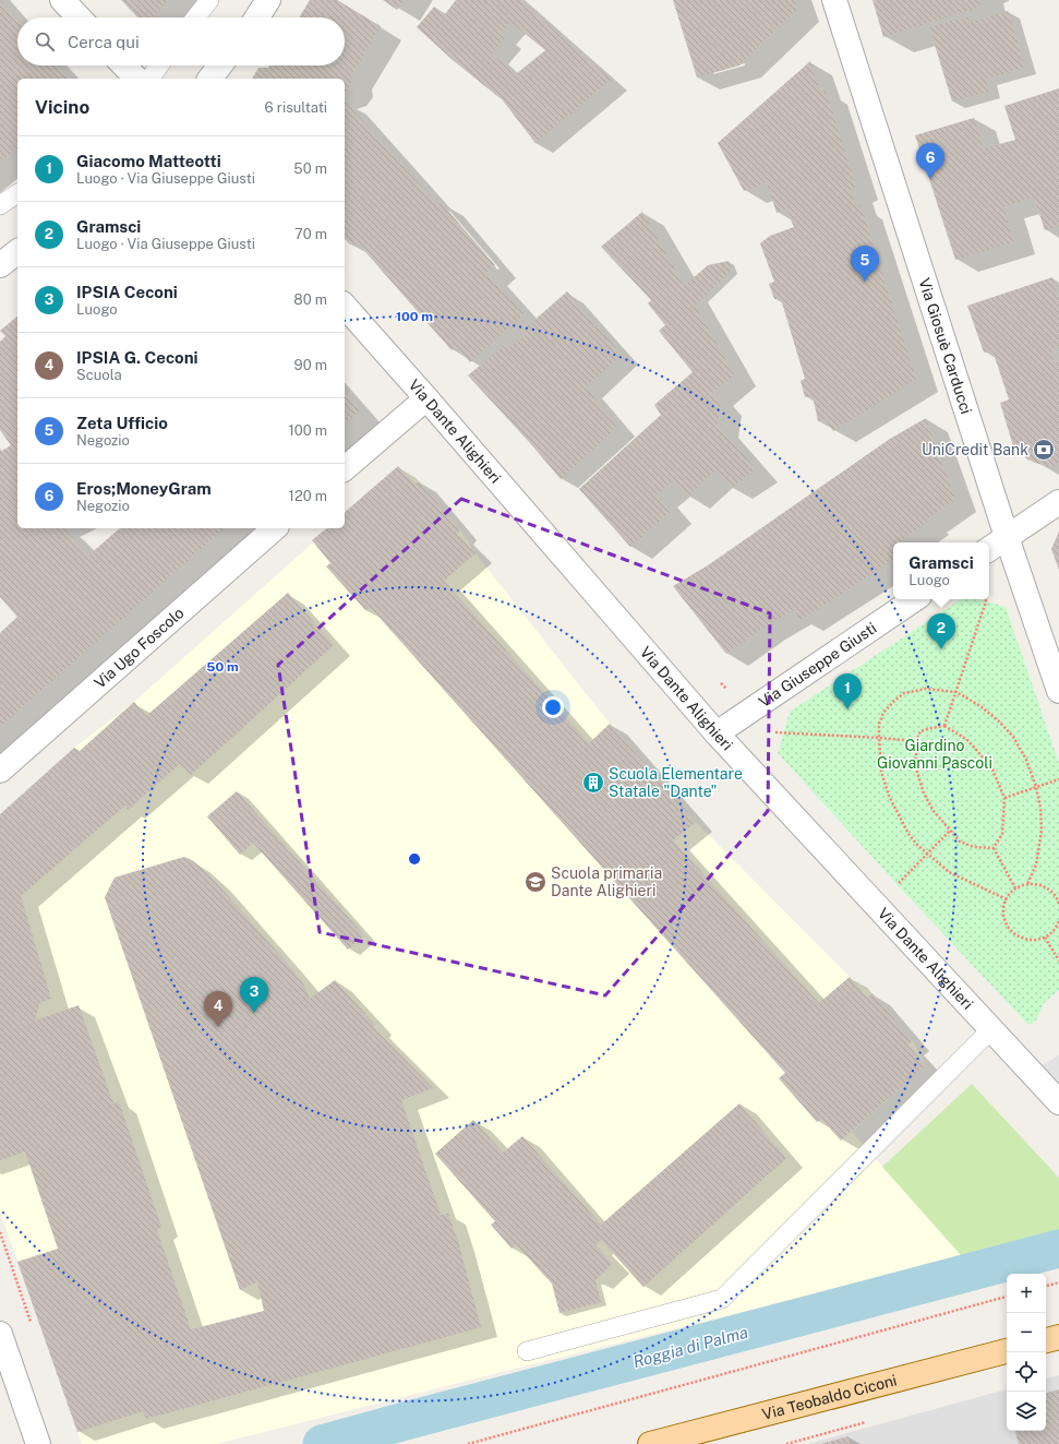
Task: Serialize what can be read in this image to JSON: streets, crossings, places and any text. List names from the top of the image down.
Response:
{
  "streets": {
    "main road": ["Via Teobaldo Ciconi"],
    "street": [
      "Via Giosuè Carducci",
      "Via Dante Alighieri",
      "Via Ugo Foscolo",
      "Via Giuseppe Giusti"
    ]
  },
  "crossings": [
    ["Via Dante Alighieri", "Via Giuseppe Giusti"]
  ],
  "water": ["Roggia di Palma"],
  "parks": ["Giardino Giovanni Pascoli"],
  "places": {
    "bank": ["UniCredit Bank"],
    "building": ["Scuola Elementare Statale \"Dante\""],
    "school or university": ["Scuola primaria Dante Alighieri"]
  },
  "page": {
    "search": "Cerca qui",
    "heading": ["Vicino", "6 risultati"],
    "list": [
      {
        "mark": "1",
        "name": "Giacomo Matteotti",
        "note": "Luogo · Via Giuseppe Giusti",
        "value": "50 m"
      },
      {
        "mark": "2",
        "name": "Gramsci",
        "note": "Luogo · Via Giuseppe Giusti",
        "value": "70 m"
      },
      {
        "mark": "3",
        "name": "IPSIA Ceconi",
        "note": "Luogo",
        "value": "80 m"
      },
      {
        "mark": "4",
        "name": "IPSIA G. Ceconi",
        "note": "Scuola",
        "value": "90 m"
      },
      {
        "mark": "5",
        "name": "Zeta Ufficio",
        "note": "Negozio",
        "value": "100 m"
      },
      {
        "mark": "6",
        "name": "Eros;MoneyGram",
        "note": "Negozio",
        "value": "120 m"
      }
    ],
    "pins": [
      "6",
      "5",
      "2",
      "1",
      "3",
      "4"
    ],
    "popup": ["Gramsci", "Luogo"],
    "map_buttons": ["+", "−"]
  },
  "rings": ["100 m", "50 m"]
}
